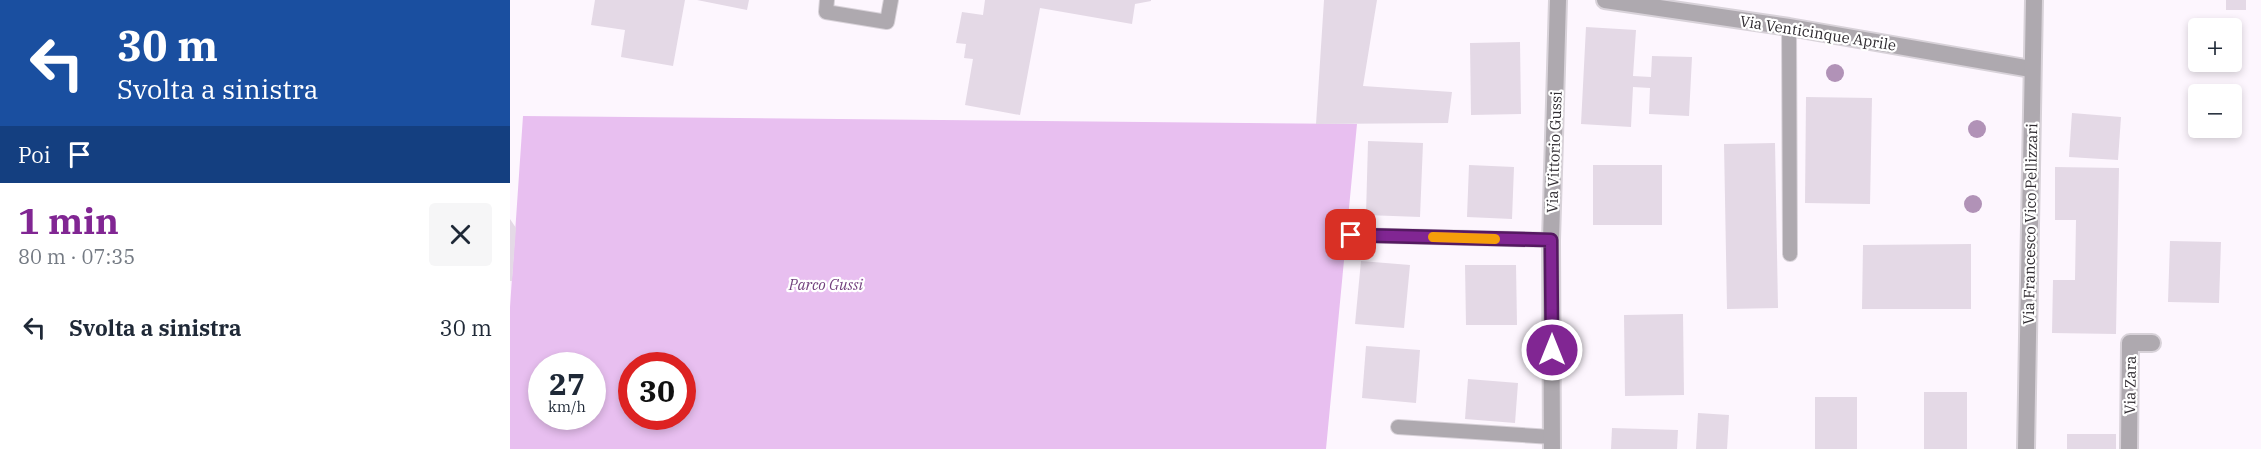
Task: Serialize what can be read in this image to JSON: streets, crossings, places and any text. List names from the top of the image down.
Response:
{
  "streets": {
    "street": [
      "Via Venticinque Aprile",
      "Via Vittorio Gussi",
      "Via Francesco Vico Pellizzari",
      "Via Zara"
    ]
  },
  "crossings": [
    ["Via Venticinque Aprile", "Via Francesco Vico Pellizzari"]
  ],
  "parks": ["Parco Gussi"],
  "page": {
    "turn": ["30 m", "Svolta a sinistra"],
    "map_buttons": ["+", "−"],
    "then": "Poi",
    "heading": ["1 min", "80 m · 07:35"],
    "list": [
      {
        "name": "Svolta a sinistra",
        "value": "30 m"
      }
    ],
    "speed": "27 km/h",
    "limit": "30"
  }
}
